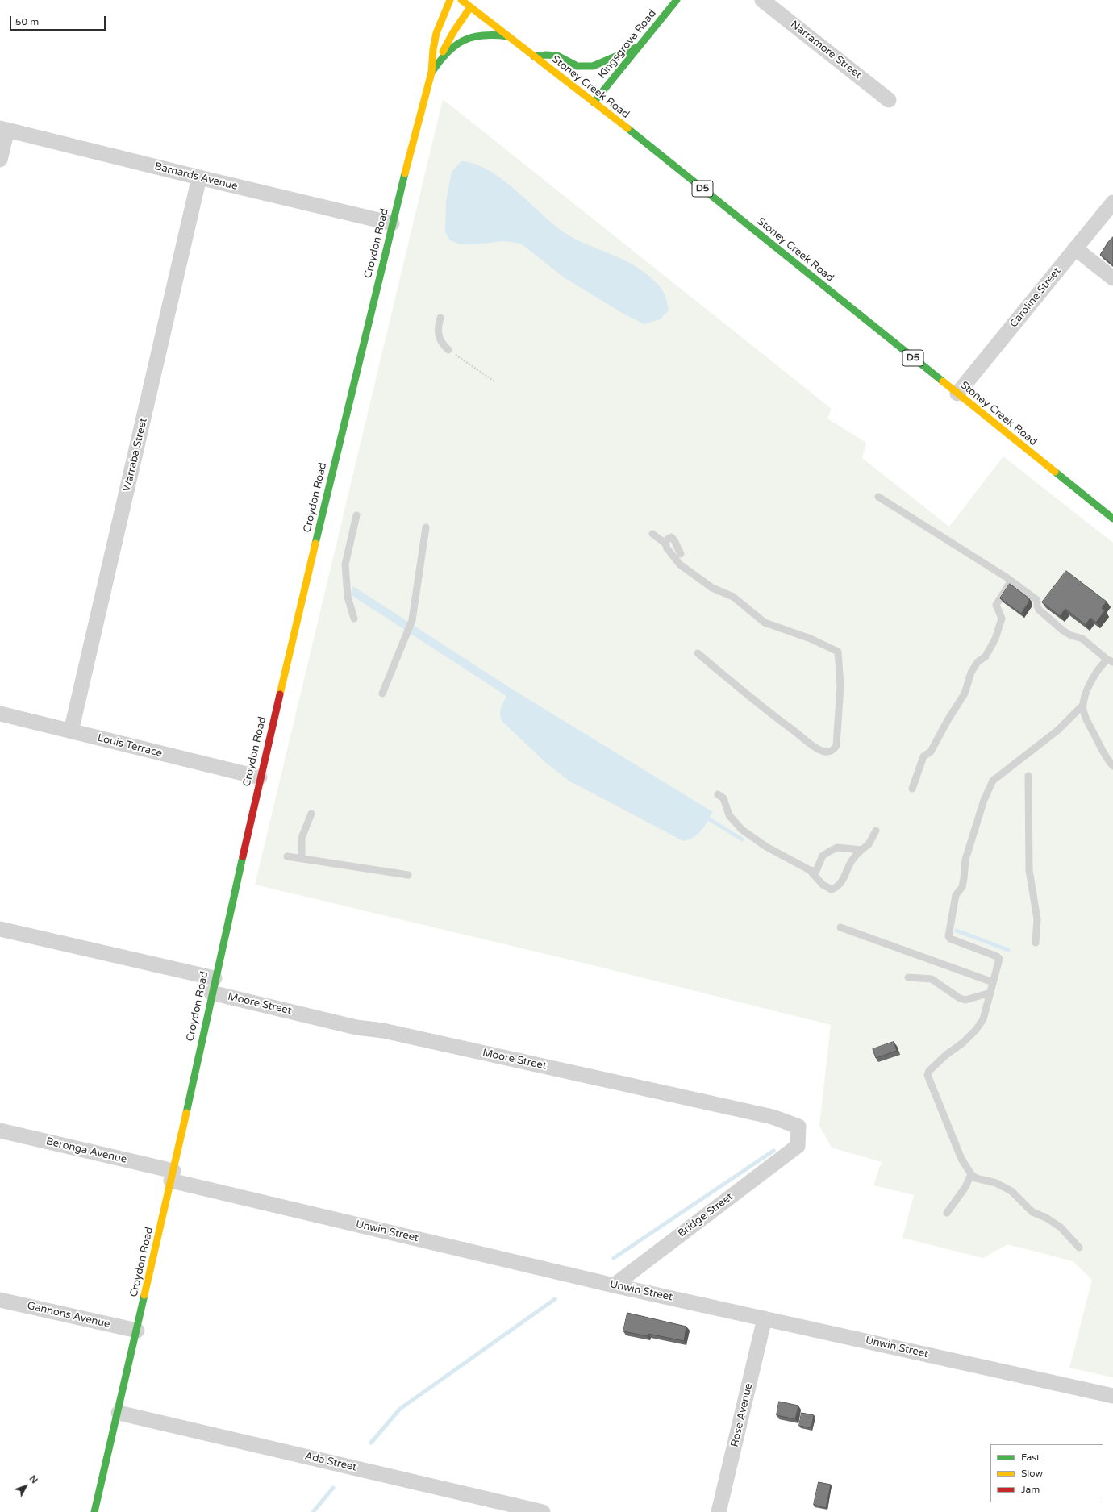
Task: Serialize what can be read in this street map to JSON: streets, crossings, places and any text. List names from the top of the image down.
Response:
{
  "streets": {
    "main road": [
      "Kingsgrove Road",
      "Stoney Creek Road",
      "D5",
      "Croydon Road"
    ],
    "street": [
      "Narramore Street",
      "Barnards Avenue",
      "Caroline Street",
      "Warraba Street",
      "Louis Terrace",
      "Moore Street",
      "Beronga Avenue",
      "Bridge Street",
      "Unwin Street",
      "Gannons Avenue",
      "Rose Avenue",
      "Ada Street"
    ]
  },
  "crossings": [
    ["Kingsgrove Road", "Stoney Creek Road"],
    ["Stoney Creek Road", "Caroline Street"],
    ["Barnards Avenue", "Croydon Road"],
    ["Barnards Avenue", "Warraba Street"],
    ["Croydon Road", "Louis Terrace"],
    ["Croydon Road", "Moore Street"],
    ["Croydon Road", "Beronga Avenue"],
    ["Croydon Road", "Unwin Street"],
    ["Croydon Road", "Gannons Avenue"],
    ["Croydon Road", "Ada Street"],
    ["Warraba Street", "Louis Terrace"],
    ["Moore Street", "Bridge Street"],
    ["Beronga Avenue", "Unwin Street"],
    ["Bridge Street", "Unwin Street"],
    ["Unwin Street", "Rose Avenue"]
  ],
  "legend": ["Fast", "Slow", "Jam"],
  "scale_bar": "50 m",
  "north": "top right"
}
